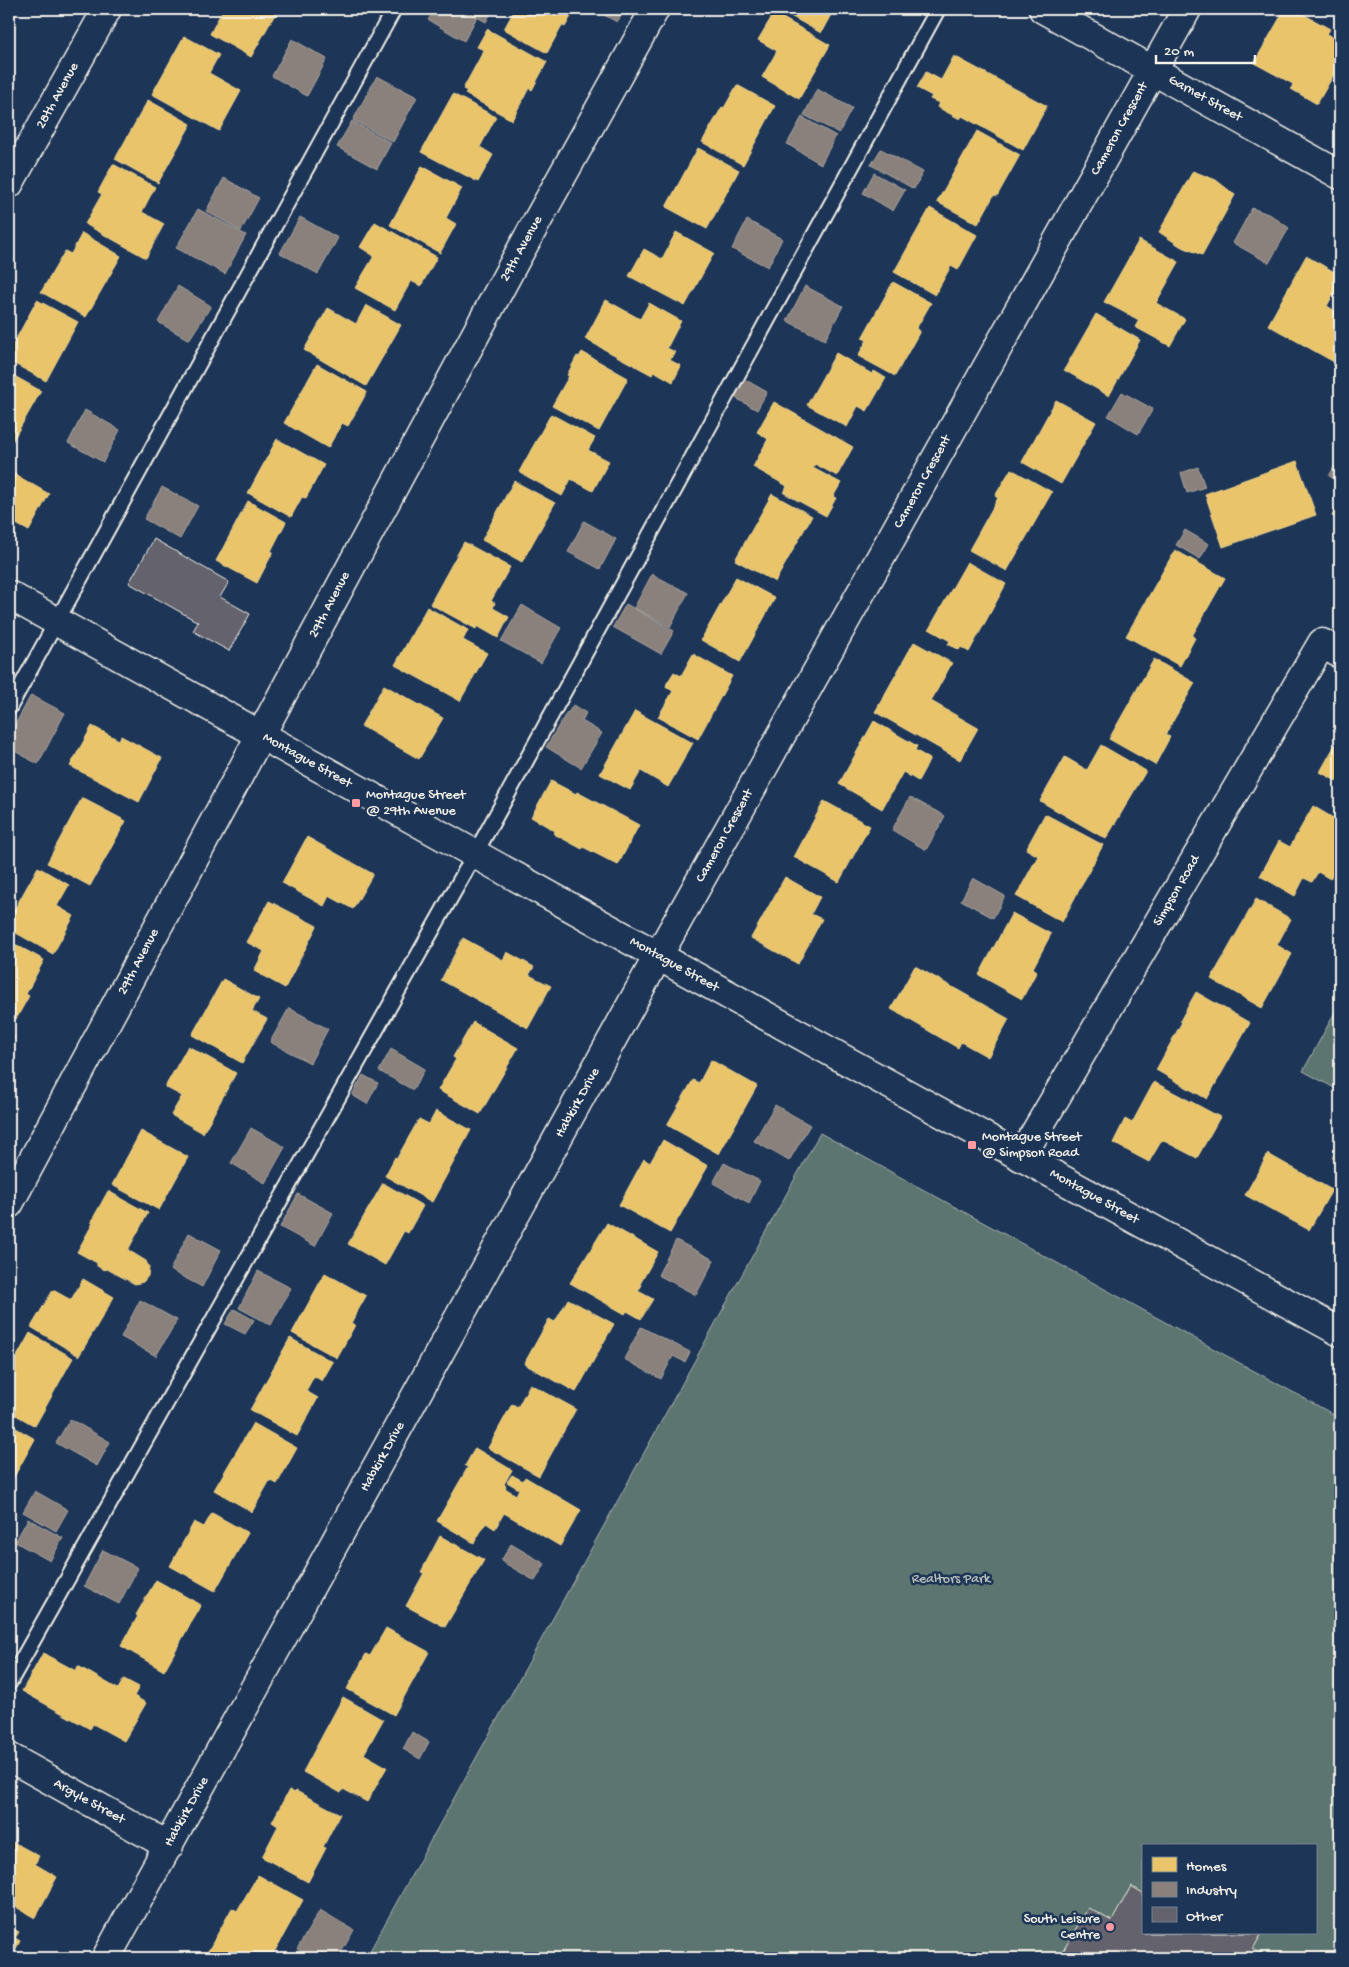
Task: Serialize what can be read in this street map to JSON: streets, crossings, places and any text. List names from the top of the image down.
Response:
{
  "streets": {
    "street": [
      "28th Avenue",
      "Garnet Street",
      "Cameron Crescent",
      "29th Avenue",
      "Montague Street",
      "Simpson Road",
      "Habkirk Drive",
      "Argyle Street"
    ]
  },
  "crossings": [
    ["Garnet Street", "Cameron Crescent"],
    ["Cameron Crescent", "Montague Street"],
    ["Cameron Crescent", "Habkirk Drive"],
    ["29th Avenue", "Montague Street"],
    ["Montague Street", "Simpson Road"],
    ["Montague Street", "Habkirk Drive"],
    ["Habkirk Drive", "Argyle Street"]
  ],
  "parks": ["Realtors Park"],
  "places": {
    "transit": ["Montague Street @ 29th Avenue", "Montague Street @ Simpson Road"],
    "other": ["South Leisure Centre"]
  },
  "legend": ["Homes", "Industry", "Other"],
  "scale_bar": "20 m"
}
